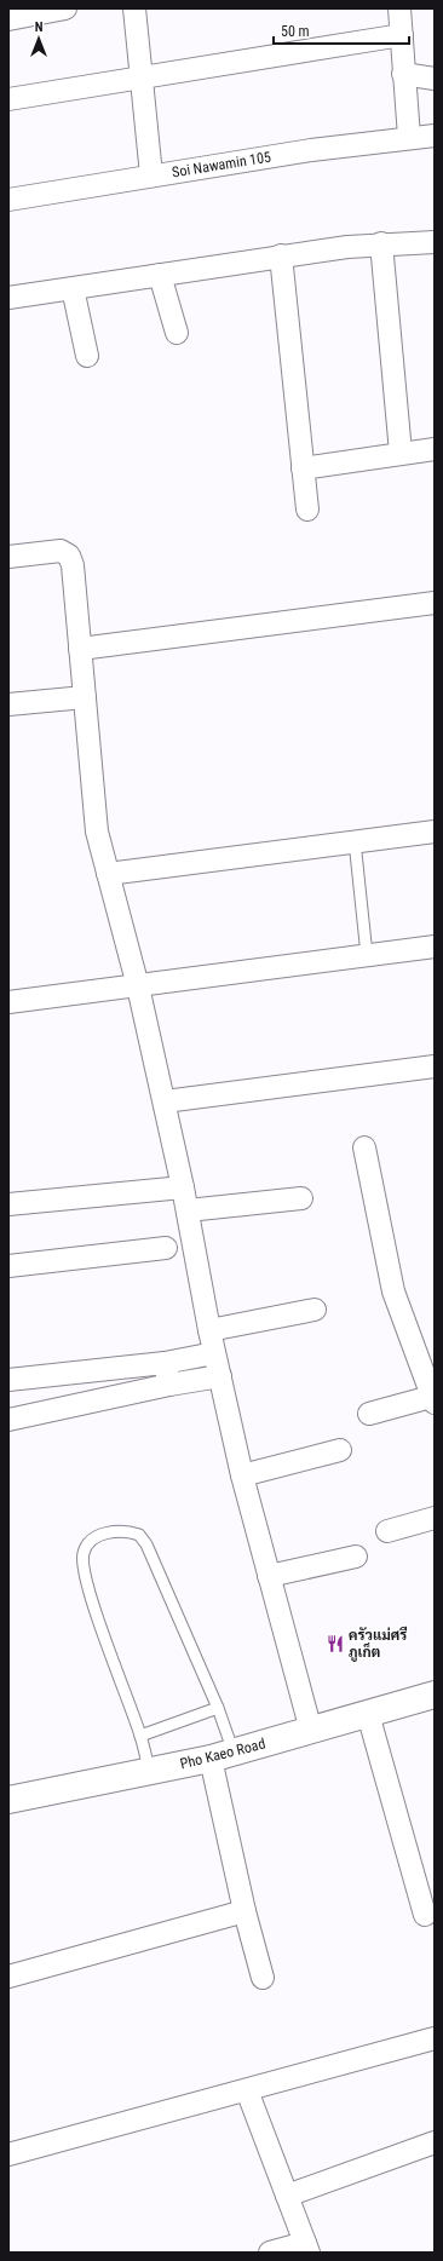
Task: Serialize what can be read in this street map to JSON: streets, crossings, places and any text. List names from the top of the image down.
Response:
{
  "streets": {
    "street": ["Soi Nawamin 105", "Pho Kaeo Road"]
  },
  "places": {
    "restaurant": ["ครัวแม่ศรี ภูเก็ต"]
  },
  "scale_bar": "50 m",
  "north": "top"
}
